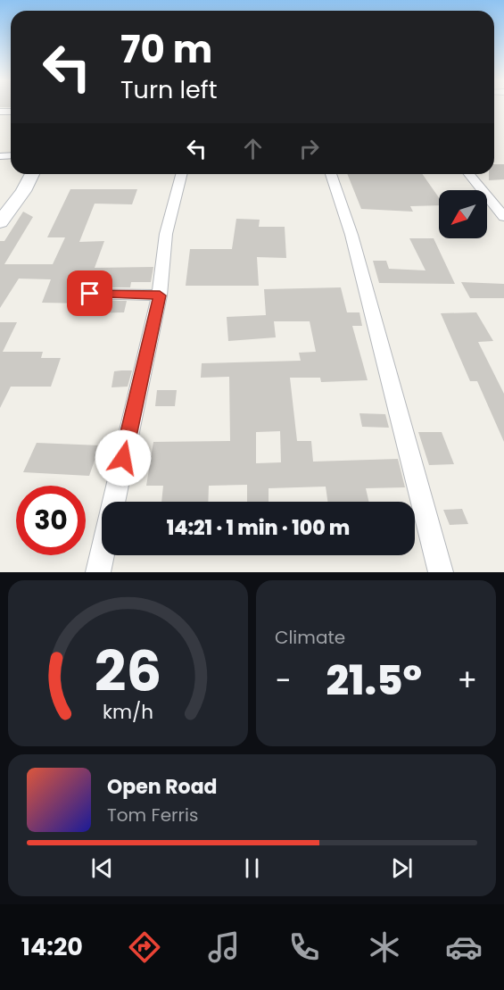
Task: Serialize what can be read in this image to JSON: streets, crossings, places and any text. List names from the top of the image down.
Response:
{
  "north": "bottom left",
  "page": {
    "turn": ["70 m", "Turn left"],
    "limit": "30",
    "trip": "14:21 · 1 min · 100 m",
    "tile": "Climate",
    "heat": ["−", "21.5°", "+"],
    "song": ["Open Road", "Tom Ferris"],
    "tabs": "14:20",
    "gauge": ["26", "km/h"]
  }
}
